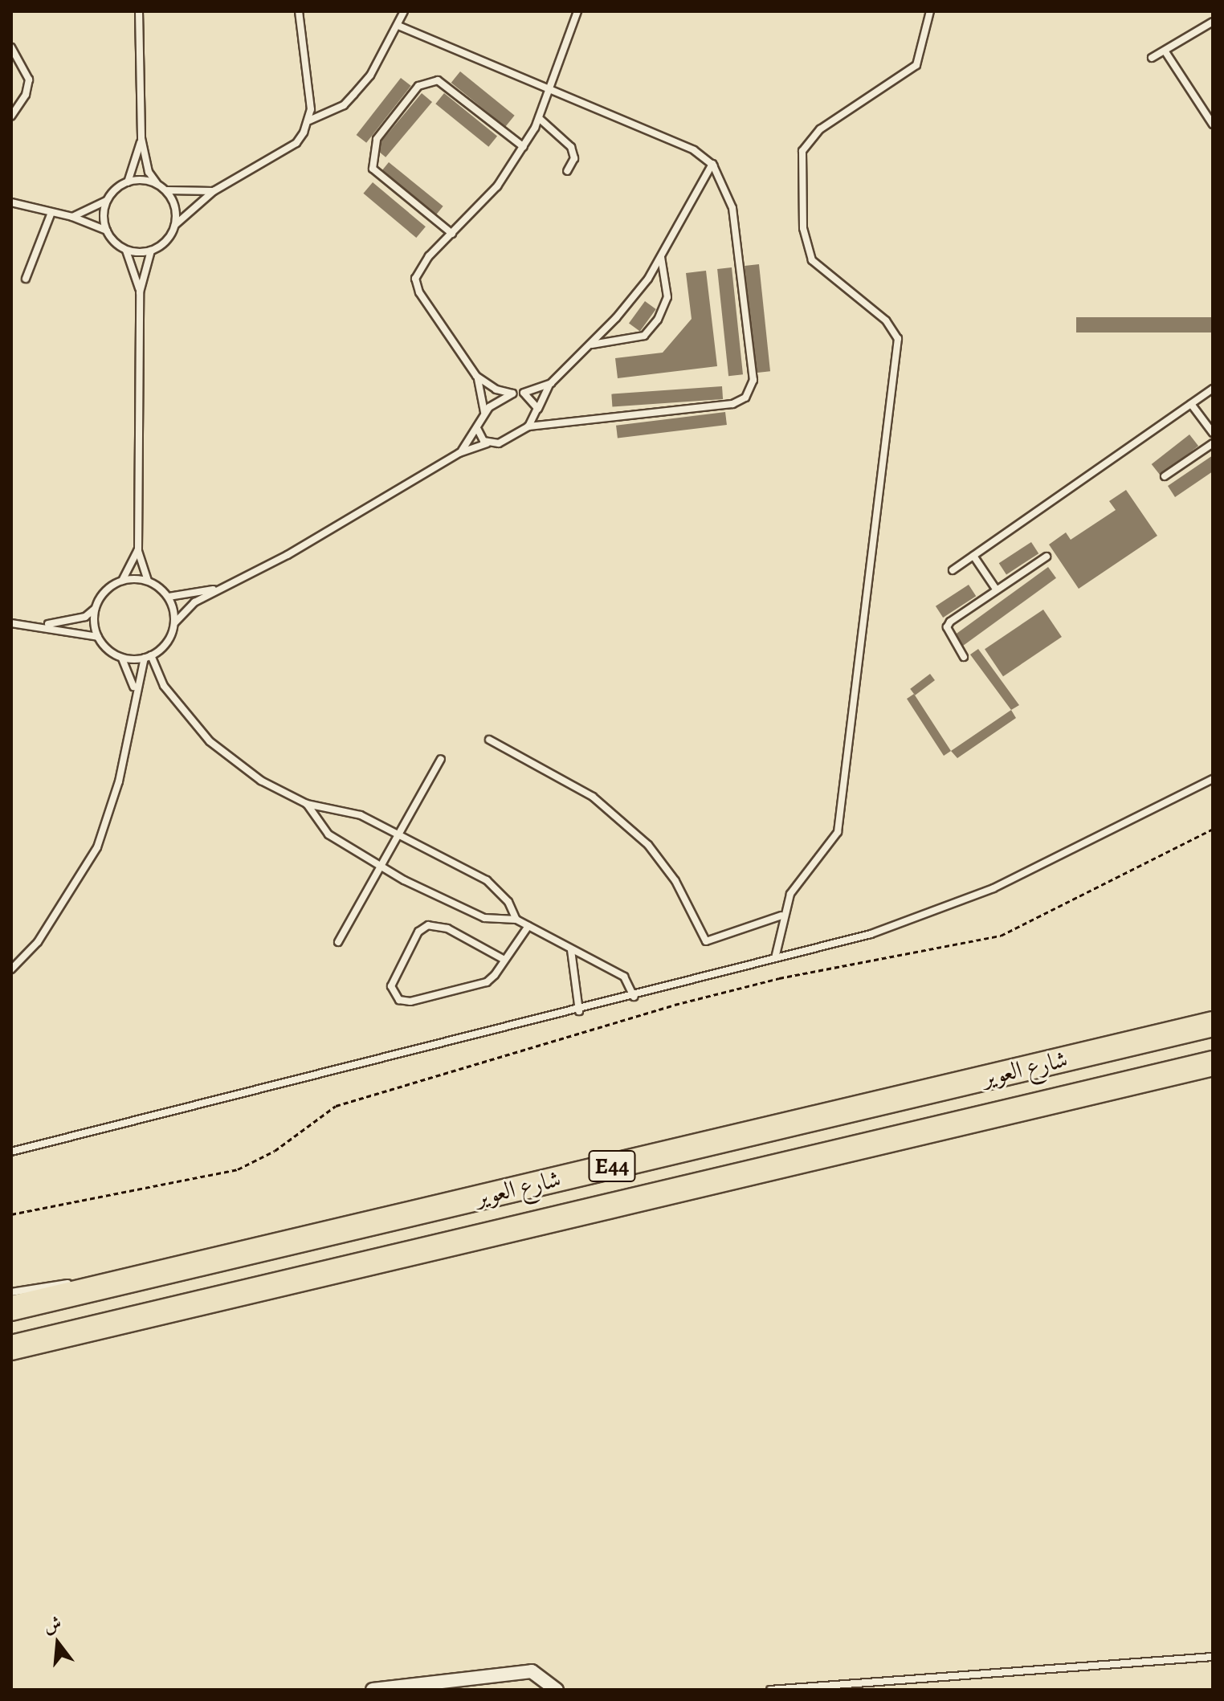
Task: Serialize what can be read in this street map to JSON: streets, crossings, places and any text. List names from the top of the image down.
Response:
{
  "streets": {
    "highway": ["شارع العوير", "E44"]
  },
  "north": "top"
}
